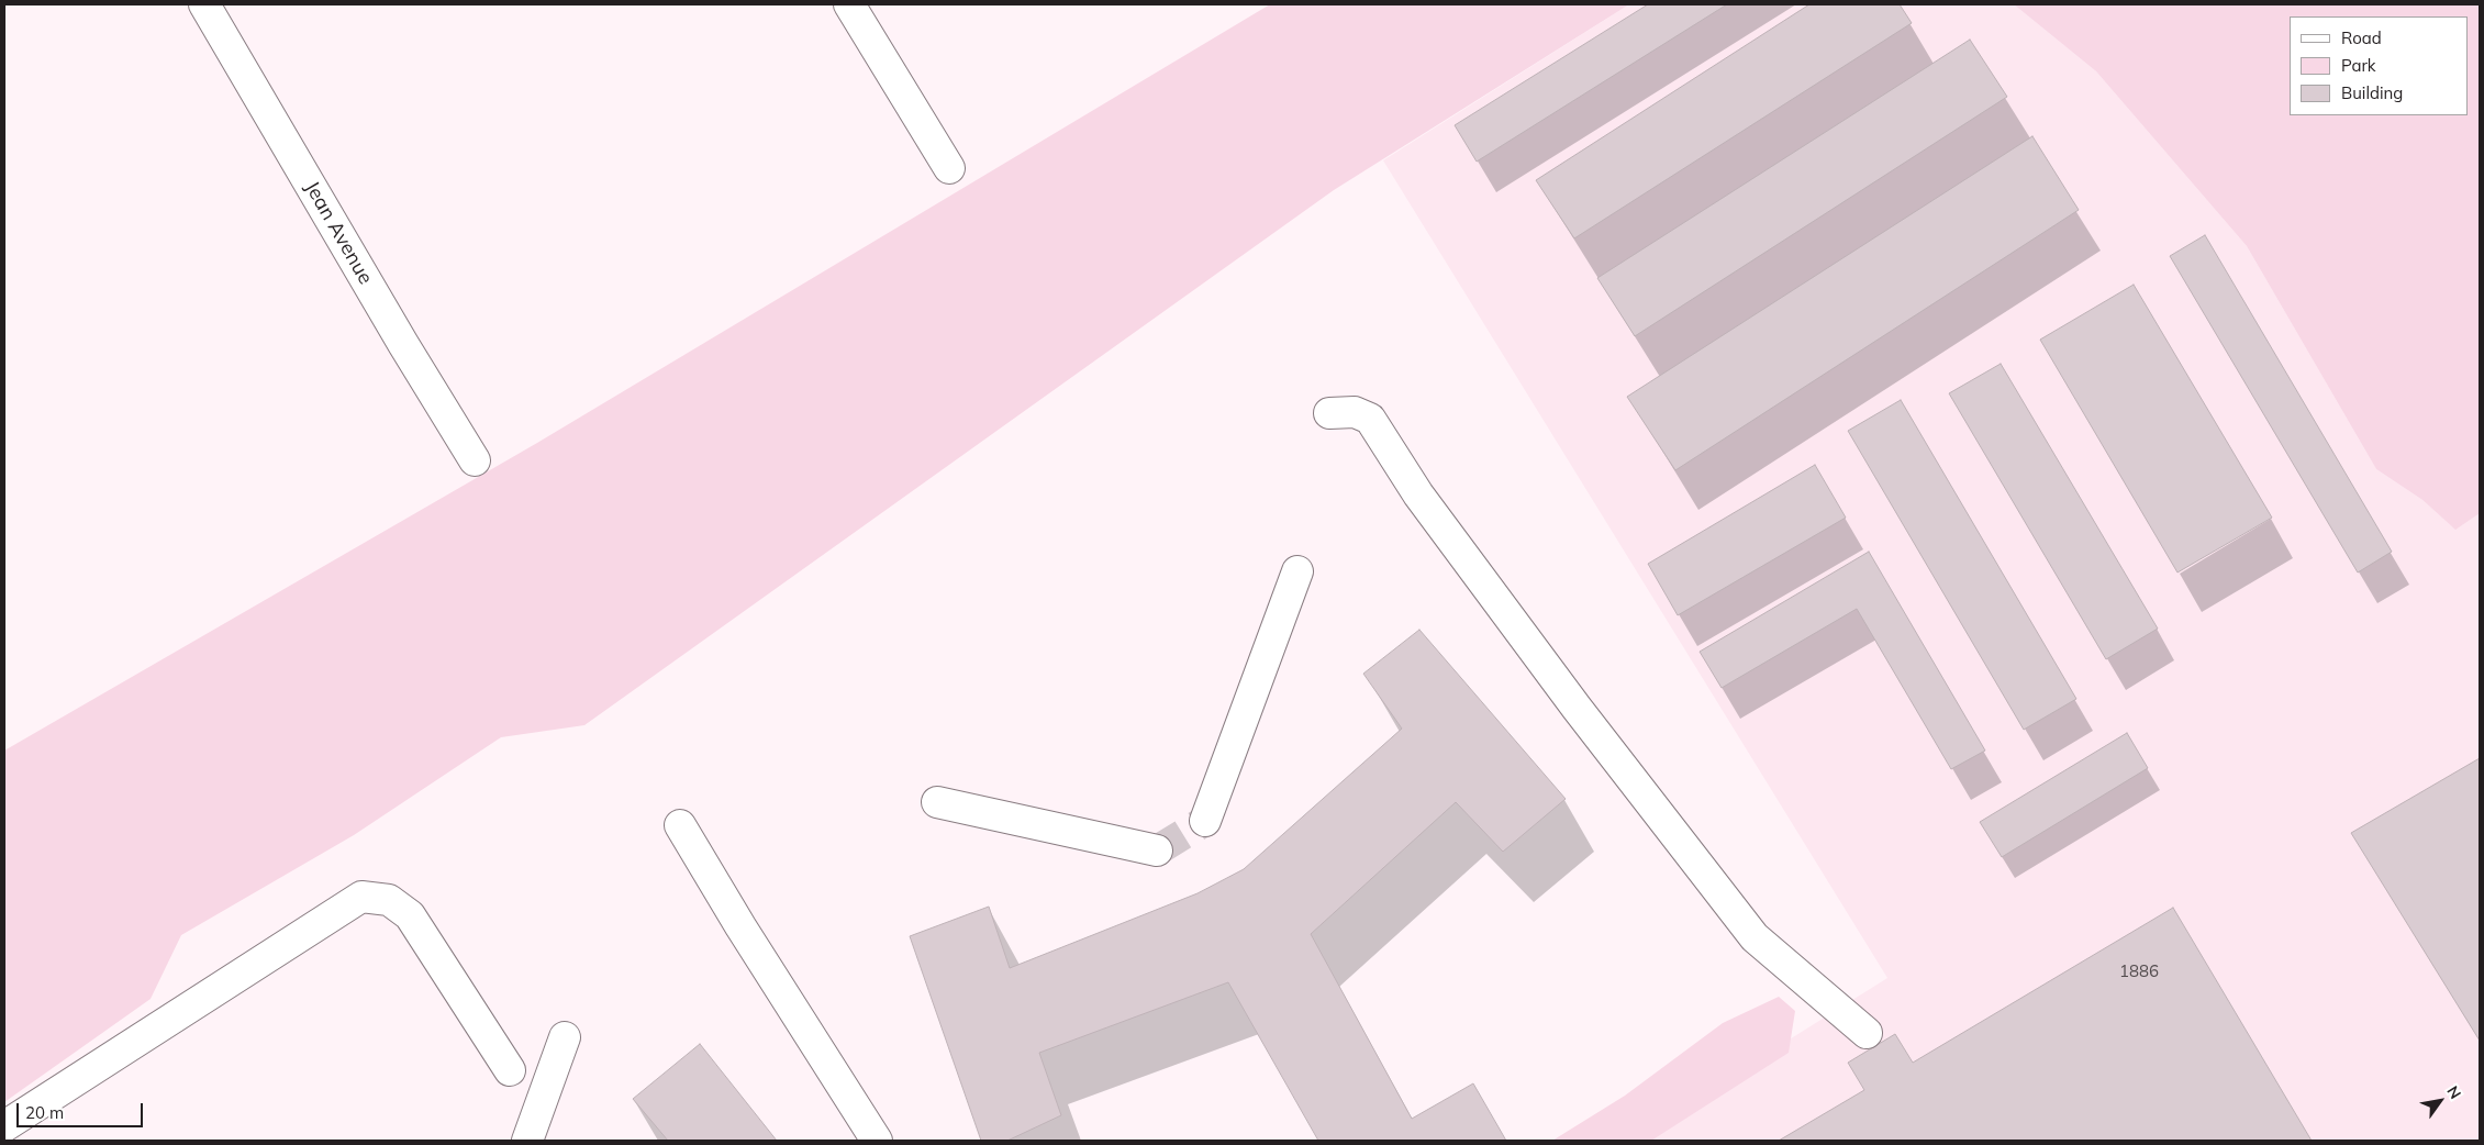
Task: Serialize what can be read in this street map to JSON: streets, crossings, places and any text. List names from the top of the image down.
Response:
{
  "streets": {
    "street": ["Jean Avenue"]
  },
  "house_numbers": ["1886"],
  "legend": ["Road", "Park", "Building"],
  "scale_bar": "20 m",
  "north": "top right"
}
